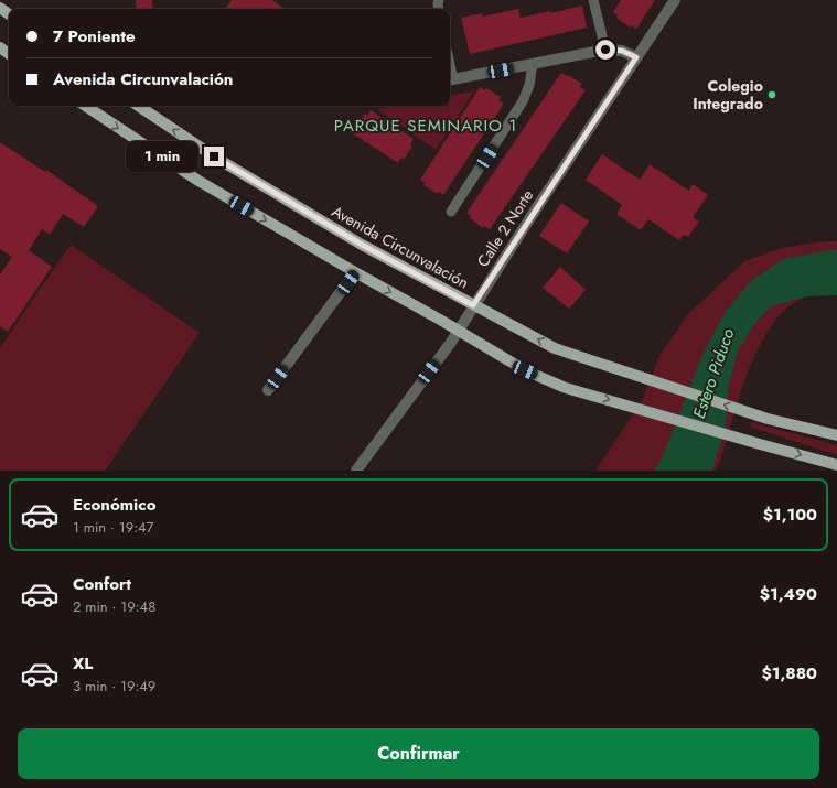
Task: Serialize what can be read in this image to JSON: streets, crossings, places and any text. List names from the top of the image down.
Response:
{
  "streets": {
    "main road": ["Avenida Circunvalación"],
    "street": ["Calle 2 Norte"]
  },
  "crossings": [
    ["Calle 2 Norte", "Avenida Circunvalación"]
  ],
  "districts": ["PARQUE SEMINARIO 1"],
  "water": ["Estero Piduco"],
  "places": ["Colegio Integrado"],
  "page": {
    "banner": ["7 Poniente", "Avenida Circunvalación"],
    "bubble": "1 min",
    "list": [
      {
        "name": "Económico",
        "note": "1 min · 19:47",
        "value": "$1,100"
      },
      {
        "name": "Confort",
        "note": "2 min · 19:48",
        "value": "$1,490"
      },
      {
        "name": "XL",
        "note": "3 min · 19:49",
        "value": "$1,880"
      }
    ],
    "buttons": "Confirmar"
  }
}
